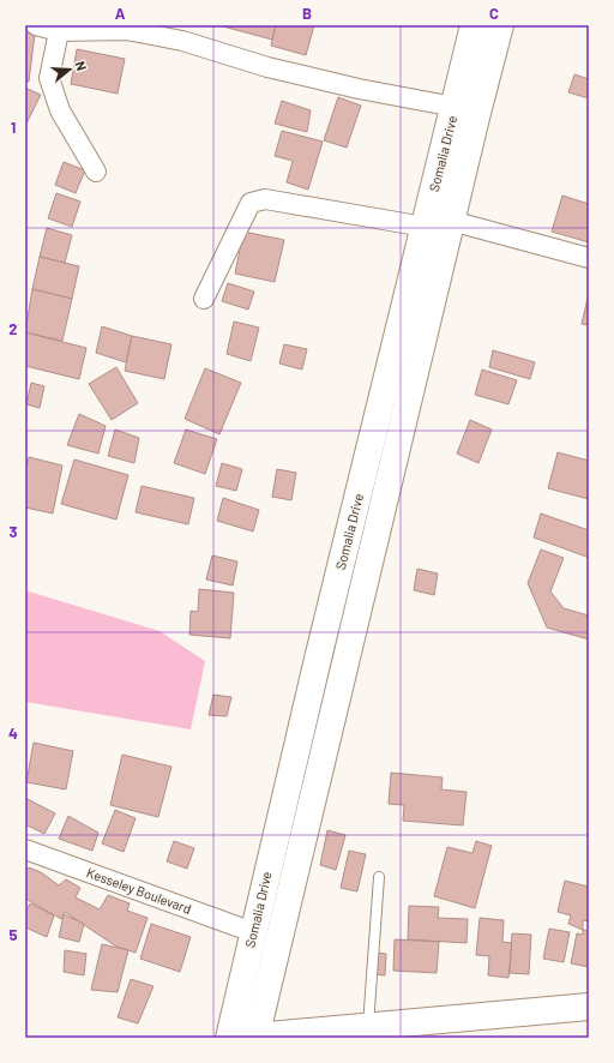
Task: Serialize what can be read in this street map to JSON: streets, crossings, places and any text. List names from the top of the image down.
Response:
{
  "streets": {
    "main road": ["Somalia Drive"],
    "street": ["Kesseley Boulevard"]
  },
  "crossings": [
    ["Somalia Drive", "Kesseley Boulevard"]
  ],
  "north": "right",
  "grid": {
    "columns": ["A", "B", "C"],
    "rows": [
      "1",
      "2",
      "3",
      "4",
      "5"
    ]
  }
}
